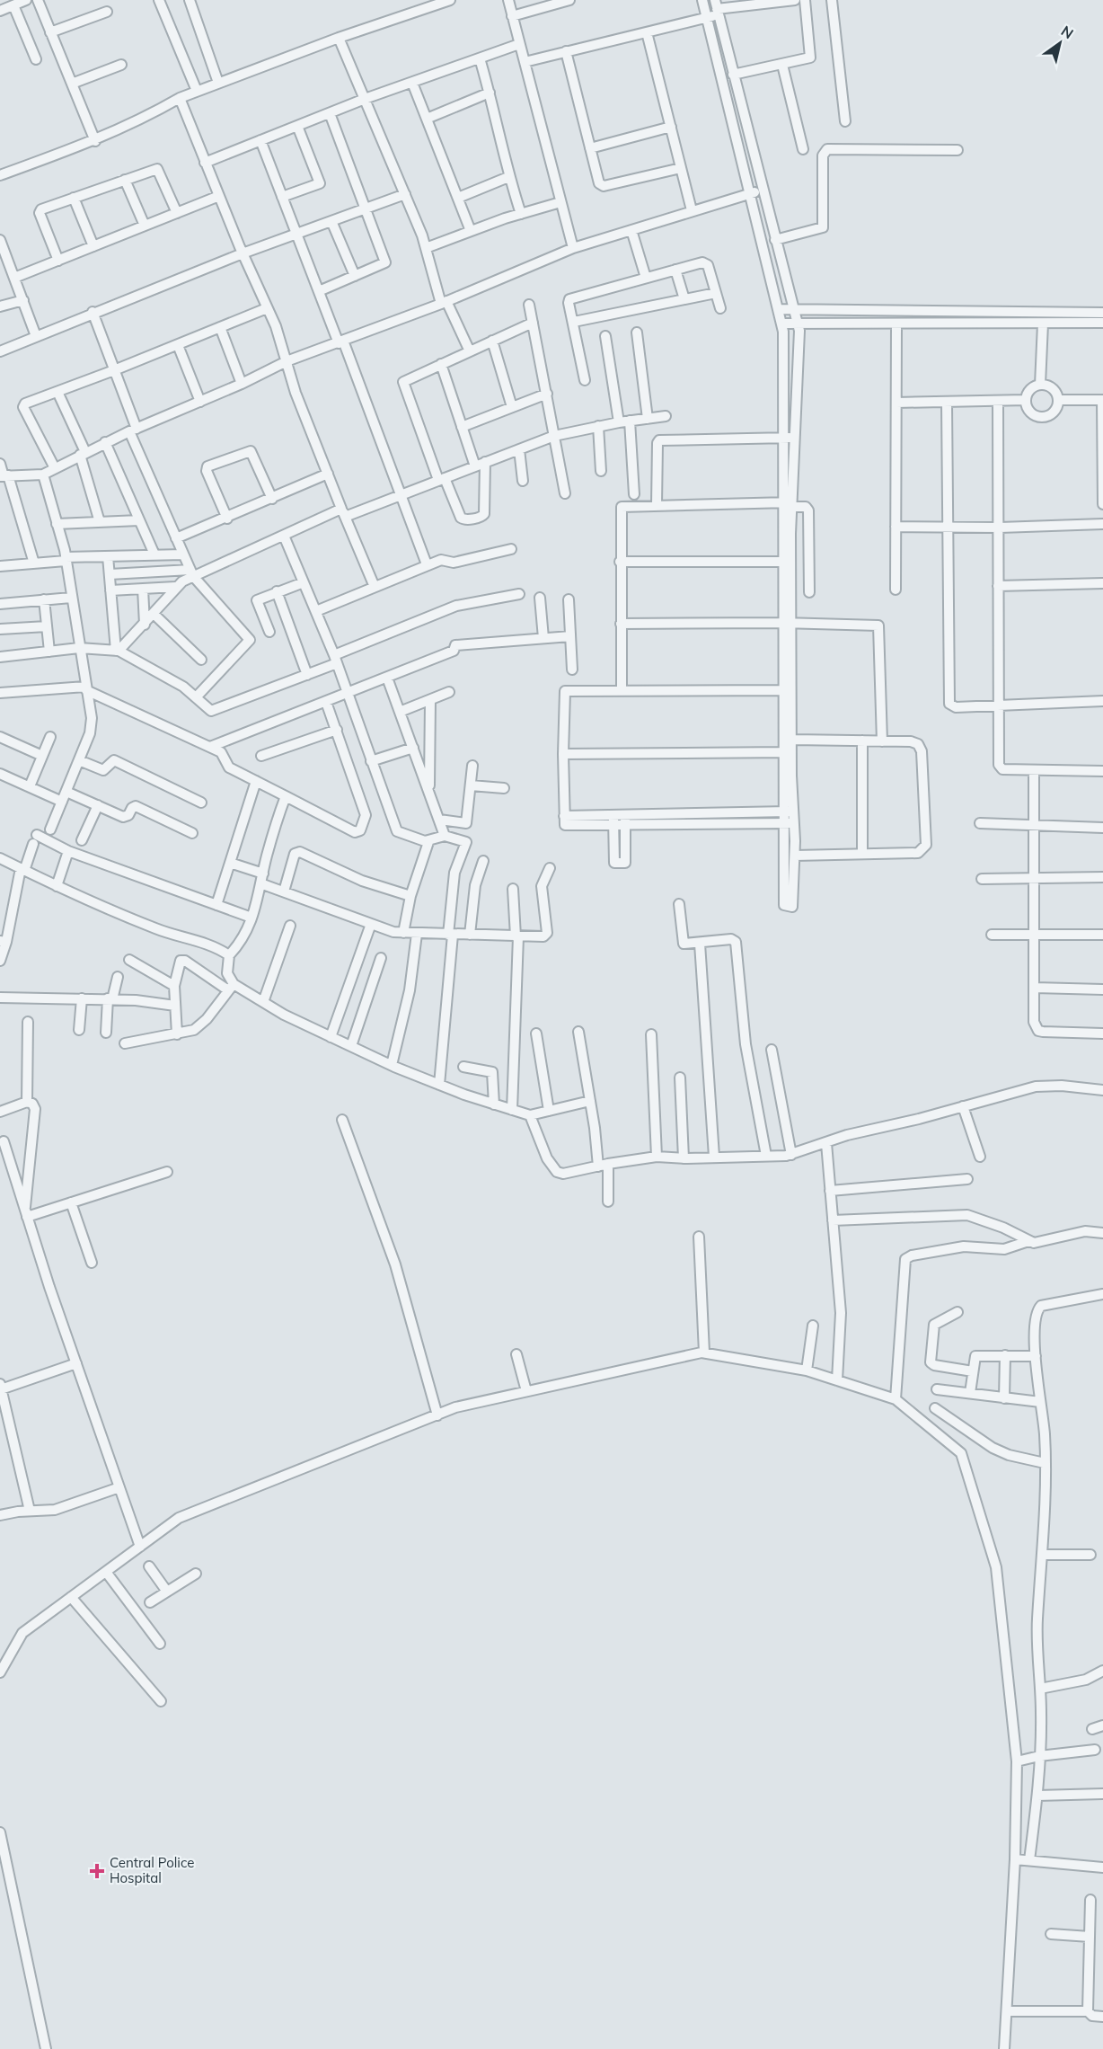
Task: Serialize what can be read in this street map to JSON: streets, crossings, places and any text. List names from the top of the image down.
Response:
{
  "places": {
    "health": ["Central Police Hospital"]
  },
  "north": "top right"
}
